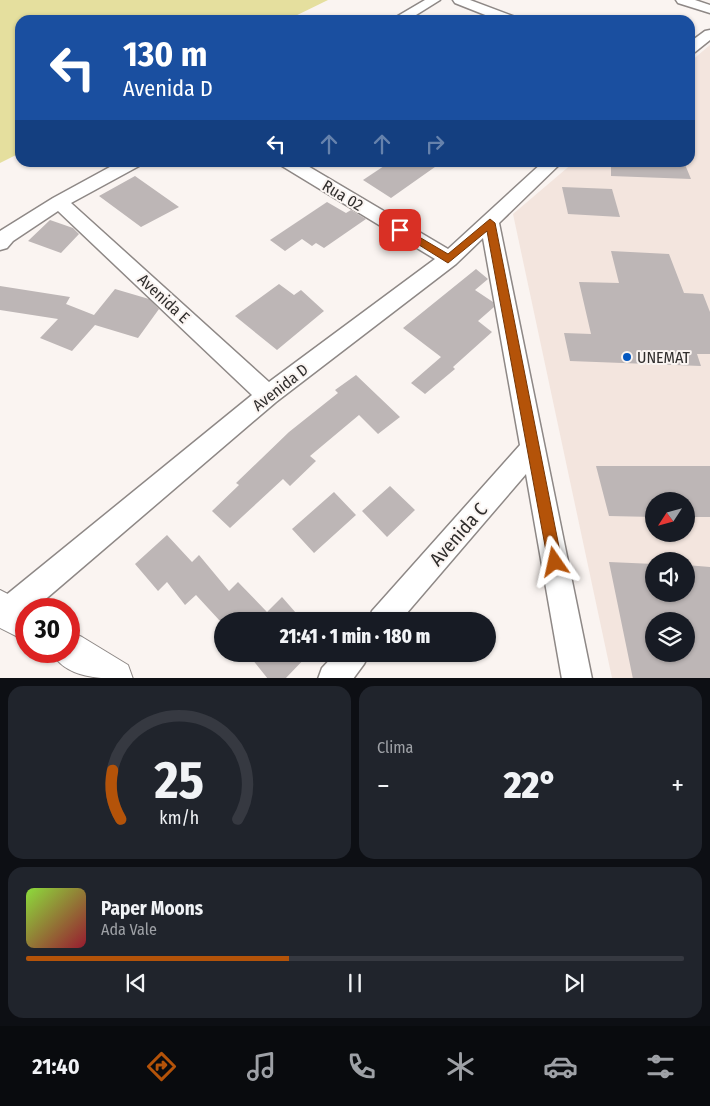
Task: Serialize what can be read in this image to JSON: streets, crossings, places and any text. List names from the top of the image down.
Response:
{
  "streets": {
    "street": [
      "Rua 02",
      "Avenida E",
      "Avenida D",
      "Avenida C"
    ]
  },
  "crossings": [
    ["Rua 02", "Avenida D"],
    ["Avenida E", "Avenida D"]
  ],
  "places": ["UNEMAT"],
  "north": "bottom left",
  "page": {
    "turn": ["130 m", "Avenida D"],
    "limit": "30",
    "trip": "21:41 · 1 min · 180 m",
    "tile": "Clima",
    "heat": ["−", "22°", "+"],
    "song": ["Paper Moons", "Ada Vale"],
    "tabs": "21:40",
    "gauge": ["25", "km/h"]
  }
}
